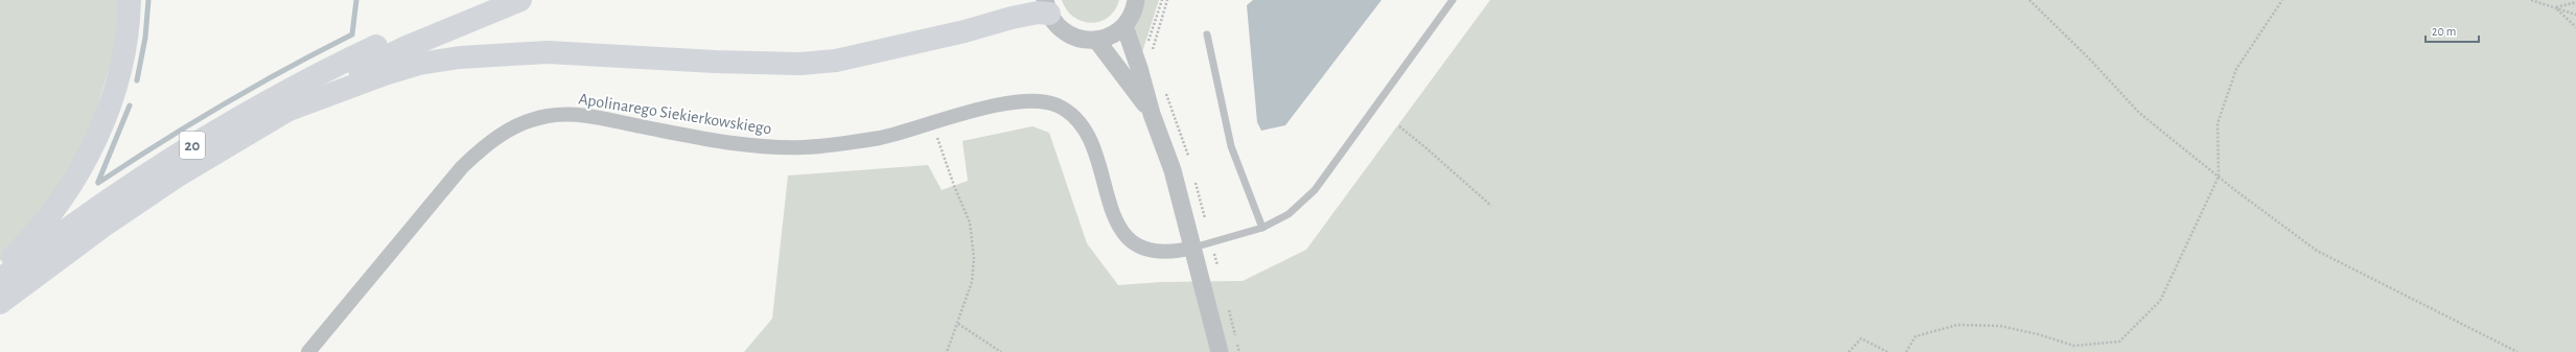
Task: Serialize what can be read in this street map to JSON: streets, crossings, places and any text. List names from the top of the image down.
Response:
{
  "streets": {
    "main road": ["20"],
    "street": ["Apolinarego Siekierkowskiego"]
  },
  "scale_bar": "20 m"
}
